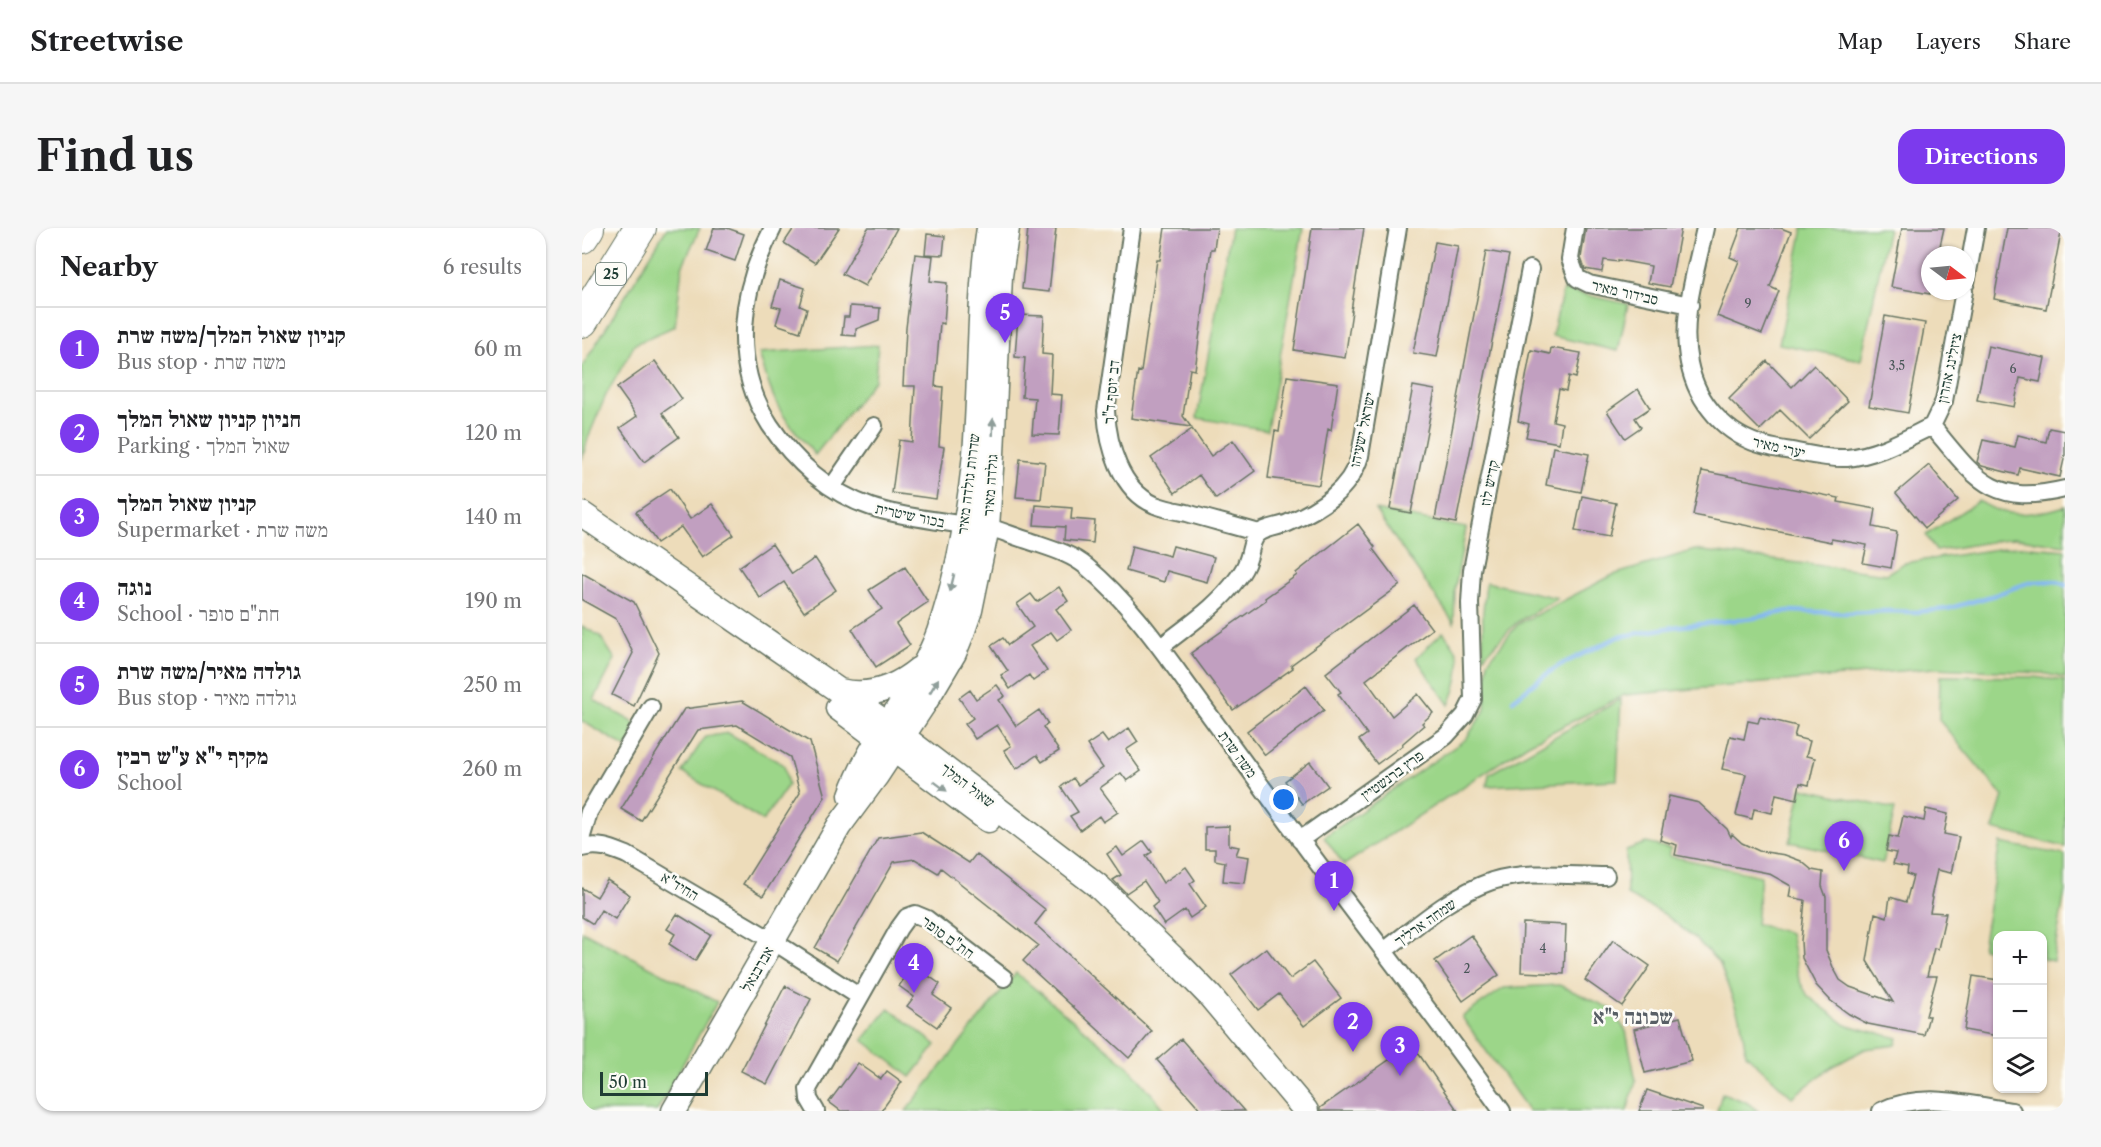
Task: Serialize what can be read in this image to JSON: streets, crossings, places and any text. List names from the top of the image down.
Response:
{
  "streets": {
    "highway": ["25"],
    "street": [
      "סבידור מאיר",
      "ציזלינג אהרון",
      "דב יוסף ד\"ר",
      "ישראל ישעיהו",
      "יערי מאיר",
      "קדיש לוז",
      "שדרות גולדה מאיר",
      "גולדה מאיר",
      "בכור שיטרית",
      "משה שרת",
      "פרץ ברנשטיין",
      "שאול המלך",
      "החיד\"א",
      "שמחה ארליך",
      "חת\"ם סופר",
      "אברבנאל"
    ]
  },
  "crossings": [
    ["סבידור מאיר", "יערי מאיר"],
    ["ציזלינג אהרון", "יערי מאיר"],
    ["דב יוסף ד\"ר", "ישראל ישעיהו"],
    ["קדיש לוז", "פרץ ברנשטיין"],
    ["שדרות גולדה מאיר", "גולדה מאיר"],
    ["שדרות גולדה מאיר", "בכור שיטרית"],
    ["שדרות גולדה מאיר", "משה שרת"],
    ["שדרות גולדה מאיר", "שאול המלך"],
    ["שדרות גולדה מאיר", "אברבנאל"],
    ["גולדה מאיר", "בכור שיטרית"],
    ["גולדה מאיר", "משה שרת"],
    ["בכור שיטרית", "משה שרת"],
    ["משה שרת", "פרץ ברנשטיין"],
    ["משה שרת", "שמחה ארליך"],
    ["שאול המלך", "אברבנאל"],
    ["החיד\"א", "אברבנאל"]
  ],
  "one_way": ["גולדה מאיר"],
  "districts": ["שכונה י\"א"],
  "house_numbers": [
    "9",
    "3,5",
    "6",
    "4",
    "2"
  ],
  "scale_bar": "50 m",
  "north": "right",
  "page": {
    "header": "Streetwise",
    "nav": ["Map", "Layers", "Share"],
    "buttons": "Directions",
    "title": "Find us",
    "heading": ["Nearby", "6 results"],
    "pins": [
      "5",
      "6",
      "1",
      "4",
      "2",
      "3"
    ],
    "list": [
      {
        "mark": "1",
        "name": "קניון שאול המלך/משה שרת",
        "note": "Bus stop · משה שרת",
        "value": "60 m"
      },
      {
        "mark": "2",
        "name": "חניון קניון שאול המלך",
        "note": "Parking · שאול המלך",
        "value": "120 m"
      },
      {
        "mark": "3",
        "name": "קניון שאול המלך",
        "note": "Supermarket · משה שרת",
        "value": "140 m"
      },
      {
        "mark": "4",
        "name": "נוגה",
        "note": "School · חת\"ם סופר",
        "value": "190 m"
      },
      {
        "mark": "5",
        "name": "גולדה מאיר/משה שרת",
        "note": "Bus stop · גולדה מאיר",
        "value": "250 m"
      },
      {
        "mark": "6",
        "name": "מקיף י\"א ע\"ש רבין",
        "note": "School",
        "value": "260 m"
      }
    ],
    "map_buttons": ["+", "−"],
    "scale": "50 m"
  }
}
